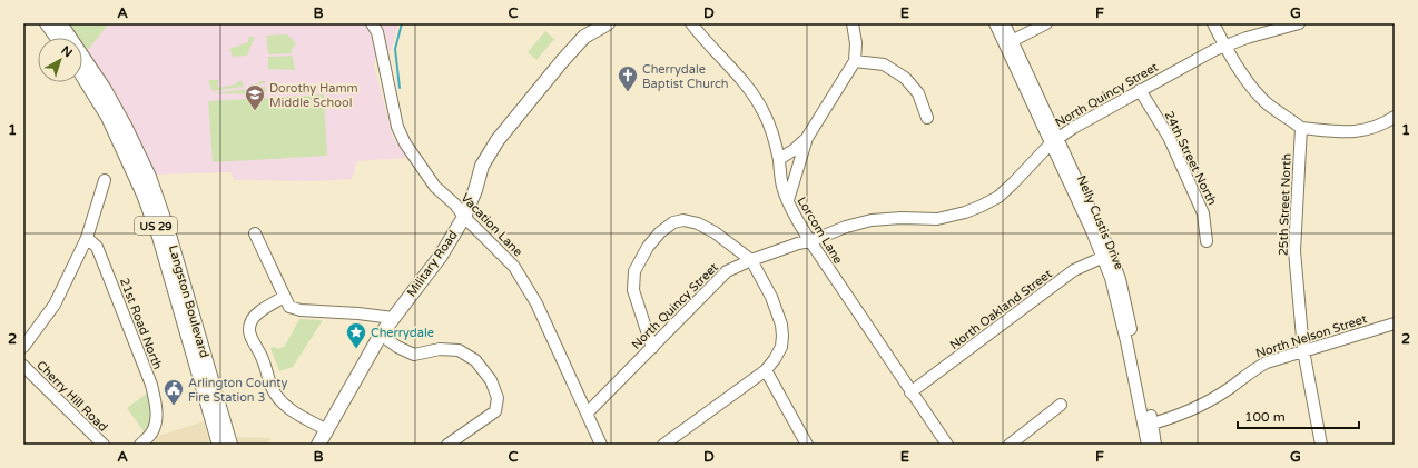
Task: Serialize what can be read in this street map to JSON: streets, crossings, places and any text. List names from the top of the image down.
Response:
{
  "streets": {
    "main road": ["US 29", "Military Road", "Langston Boulevard"],
    "street": [
      "North Quincy Street",
      "24th Street North",
      "25th Street North",
      "Nelly Custis Drive",
      "Vacation Lane",
      "Lorcom Lane",
      "North Oakland Street",
      "21st Road North",
      "North Nelson Street",
      "Cherry Hill Road"
    ]
  },
  "crossings": [
    ["North Quincy Street", "24th Street North"],
    ["North Quincy Street", "Nelly Custis Drive"],
    ["North Quincy Street", "Vacation Lane"],
    ["North Quincy Street", "Lorcom Lane"],
    ["25th Street North", "North Nelson Street"],
    ["Nelly Custis Drive", "North Oakland Street"],
    ["Nelly Custis Drive", "North Nelson Street"],
    ["Vacation Lane", "Military Road"],
    ["Lorcom Lane", "North Oakland Street"]
  ],
  "places": {
    "church": ["Cherrydale Baptist Church"],
    "school or university": ["Dorothy Hamm Middle School"],
    "place": ["Cherrydale"],
    "public building": ["Arlington County Fire Station 3"]
  },
  "scale_bar": "100 m",
  "north": "top right",
  "grid": {
    "columns": [
      "A",
      "B",
      "C",
      "D",
      "E",
      "F",
      "G"
    ],
    "rows": ["1", "2"]
  }
}
